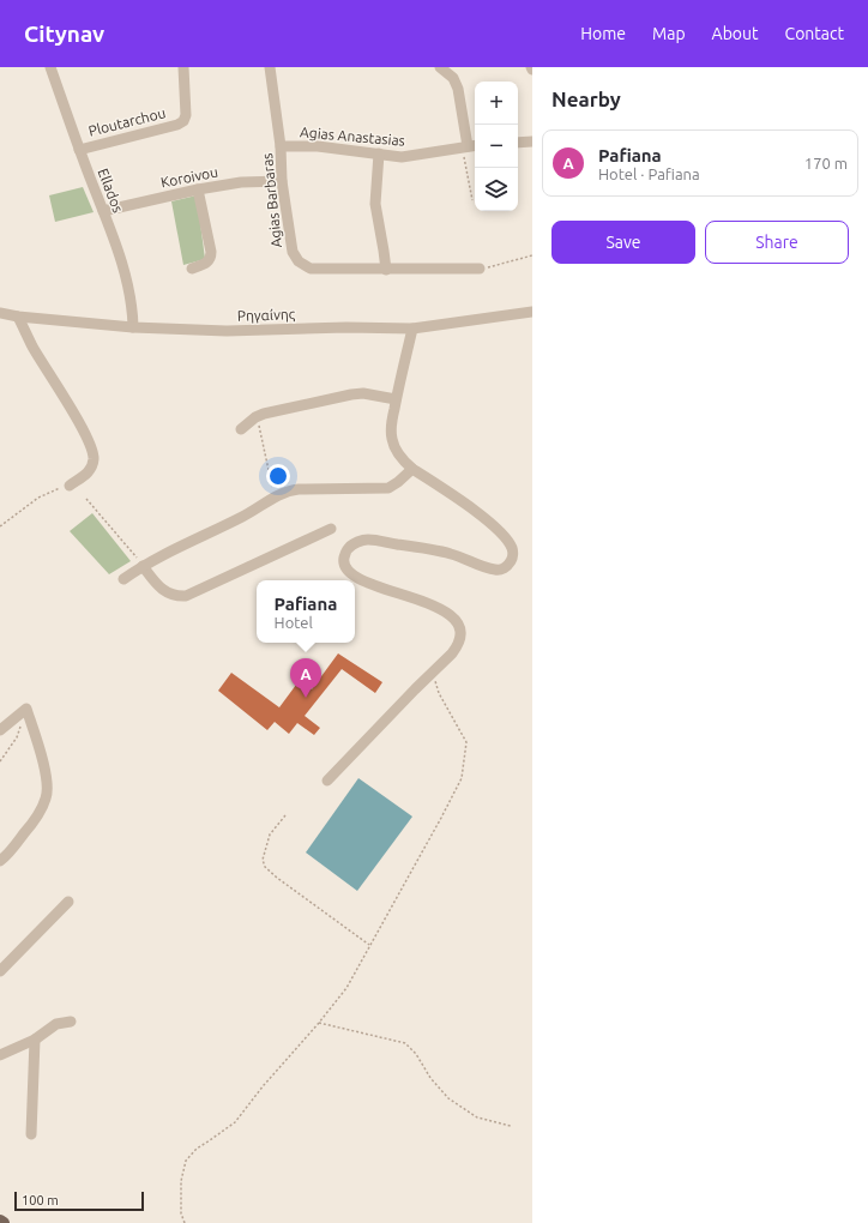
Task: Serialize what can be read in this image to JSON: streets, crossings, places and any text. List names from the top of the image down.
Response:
{
  "streets": {
    "street": [
      "Ploutarchou",
      "Agias Anastasias",
      "Koroivou",
      "Ellados",
      "Agias Barbaras",
      "Ρηγαίνης"
    ]
  },
  "crossings": [
    ["Ploutarchou", "Ellados"],
    ["Agias Anastasias", "Agias Barbaras"],
    ["Koroivou", "Ellados"],
    ["Koroivou", "Agias Barbaras"],
    ["Ellados", "Ρηγαίνης"]
  ],
  "scale_bar": "100 m",
  "page": {
    "header": "Citynav",
    "nav": [
      "Home",
      "Map",
      "About",
      "Contact"
    ],
    "heading": "Nearby",
    "map_buttons": ["+", "−"],
    "list": [
      {
        "mark": "A",
        "name": "Pafiana",
        "note": "Hotel · Pafiana",
        "value": "170 m"
      }
    ],
    "buttons": ["Save", "Share"],
    "popup": ["Pafiana", "Hotel"],
    "pins": "A",
    "scale": "100 m"
  }
}
